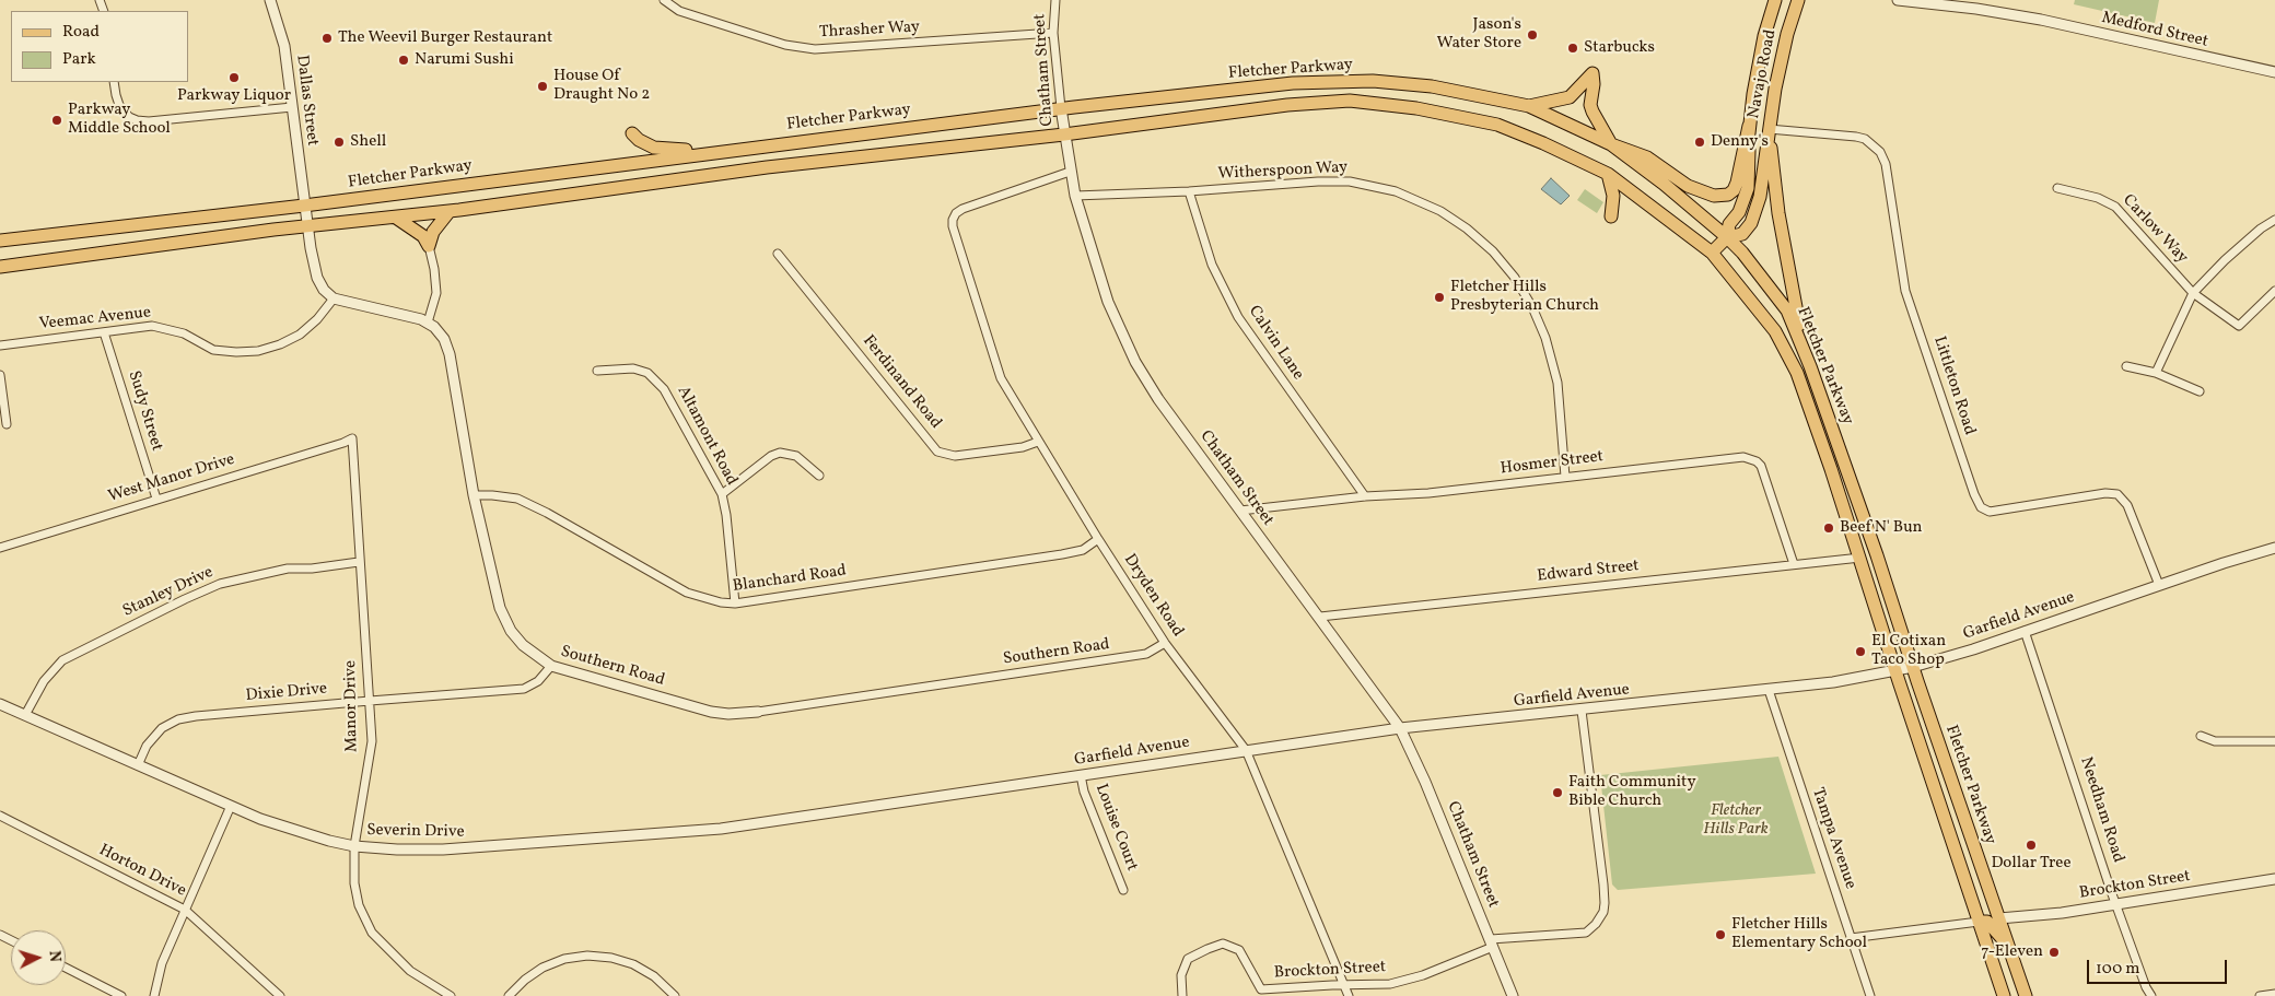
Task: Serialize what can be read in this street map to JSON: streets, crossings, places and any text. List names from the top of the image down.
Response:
{
  "streets": {
    "main road": ["Fletcher Parkway", "Navajo Road"],
    "street": [
      "Thrasher Way",
      "Medford Street",
      "Chatham Street",
      "Dallas Street",
      "Witherspoon Way",
      "Carlow Way",
      "Veemac Avenue",
      "Calvin Lane",
      "Ferdinand Road",
      "Littleton Road",
      "Sudy Street",
      "Altamont Road",
      "Hosmer Street",
      "West Manor Drive",
      "Edward Street",
      "Blanchard Road",
      "Stanley Drive",
      "Dryden Road",
      "Garfield Avenue",
      "Southern Road",
      "Dixie Drive",
      "Manor Drive",
      "Needham Road",
      "Louise Court",
      "Severin Drive",
      "Tampa Avenue",
      "Horton Drive",
      "Brockton Street"
    ]
  },
  "crossings": [
    ["Thrasher Way", "Chatham Street"],
    ["Chatham Street", "Fletcher Parkway"],
    ["Chatham Street", "Witherspoon Way"],
    ["Chatham Street", "Hosmer Street"],
    ["Chatham Street", "Edward Street"],
    ["Chatham Street", "Dryden Road"],
    ["Chatham Street", "Garfield Avenue"],
    ["Chatham Street", "Brockton Street"],
    ["Fletcher Parkway", "Navajo Road"],
    ["Fletcher Parkway", "Dallas Street"],
    ["Fletcher Parkway", "Edward Street"],
    ["Fletcher Parkway", "Garfield Avenue"],
    ["Fletcher Parkway", "Brockton Street"],
    ["Navajo Road", "Littleton Road"],
    ["Witherspoon Way", "Calvin Lane"],
    ["Witherspoon Way", "Hosmer Street"],
    ["Veemac Avenue", "Sudy Street"],
    ["Calvin Lane", "Hosmer Street"],
    ["Ferdinand Road", "Dryden Road"],
    ["Littleton Road", "Garfield Avenue"],
    ["Sudy Street", "West Manor Drive"],
    ["Altamont Road", "Blanchard Road"],
    ["Hosmer Street", "Edward Street"],
    ["West Manor Drive", "Manor Drive"],
    ["Blanchard Road", "Dryden Road"],
    ["Blanchard Road", "Southern Road"],
    ["Stanley Drive", "Manor Drive"],
    ["Stanley Drive", "Severin Drive"],
    ["Dryden Road", "Garfield Avenue"],
    ["Dryden Road", "Southern Road"],
    ["Dryden Road", "Brockton Street"],
    ["Garfield Avenue", "Needham Road"],
    ["Garfield Avenue", "Louise Court"],
    ["Garfield Avenue", "Severin Drive"],
    ["Garfield Avenue", "Tampa Avenue"],
    ["Garfield Avenue", "Brockton Street"],
    ["Southern Road", "Dixie Drive"],
    ["Dixie Drive", "Manor Drive"],
    ["Dixie Drive", "Severin Drive"],
    ["Manor Drive", "Severin Drive"],
    ["Needham Road", "Brockton Street"]
  ],
  "parks": ["Fletcher Hills Park"],
  "places": [
    "Jason's Water Store",
    "The Weevil Burger Restaurant",
    "Starbucks",
    "Narumi Sushi",
    "Parkway Liquor",
    "House Of Draught No 2",
    "Parkway Middle School",
    "Shell",
    "Denny's",
    "Fletcher Hills Presbyterian Church",
    "Beef N' Bun",
    "El Cotixan Taco Shop",
    "Faith Community Bible Church",
    "Dollar Tree",
    "Fletcher Hills Elementary School",
    "7-Eleven"
  ],
  "legend": ["Road", "Park"],
  "scale_bar": "100 m",
  "north": "right"
}
